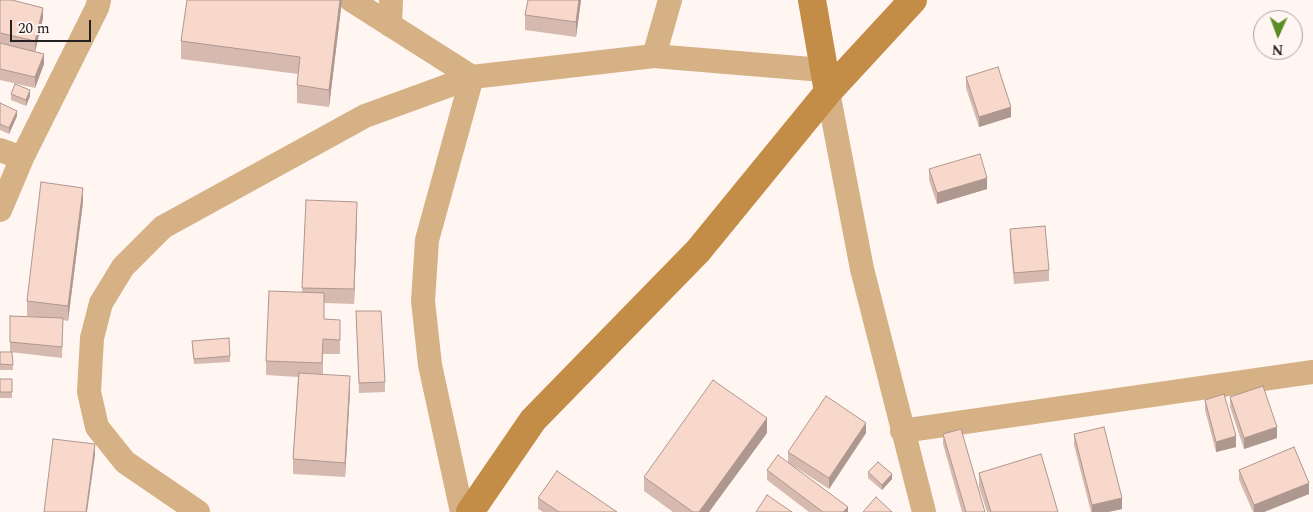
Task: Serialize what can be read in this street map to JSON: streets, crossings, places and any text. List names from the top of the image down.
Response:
{
  "scale_bar": "20 m",
  "north": "bottom"
}
